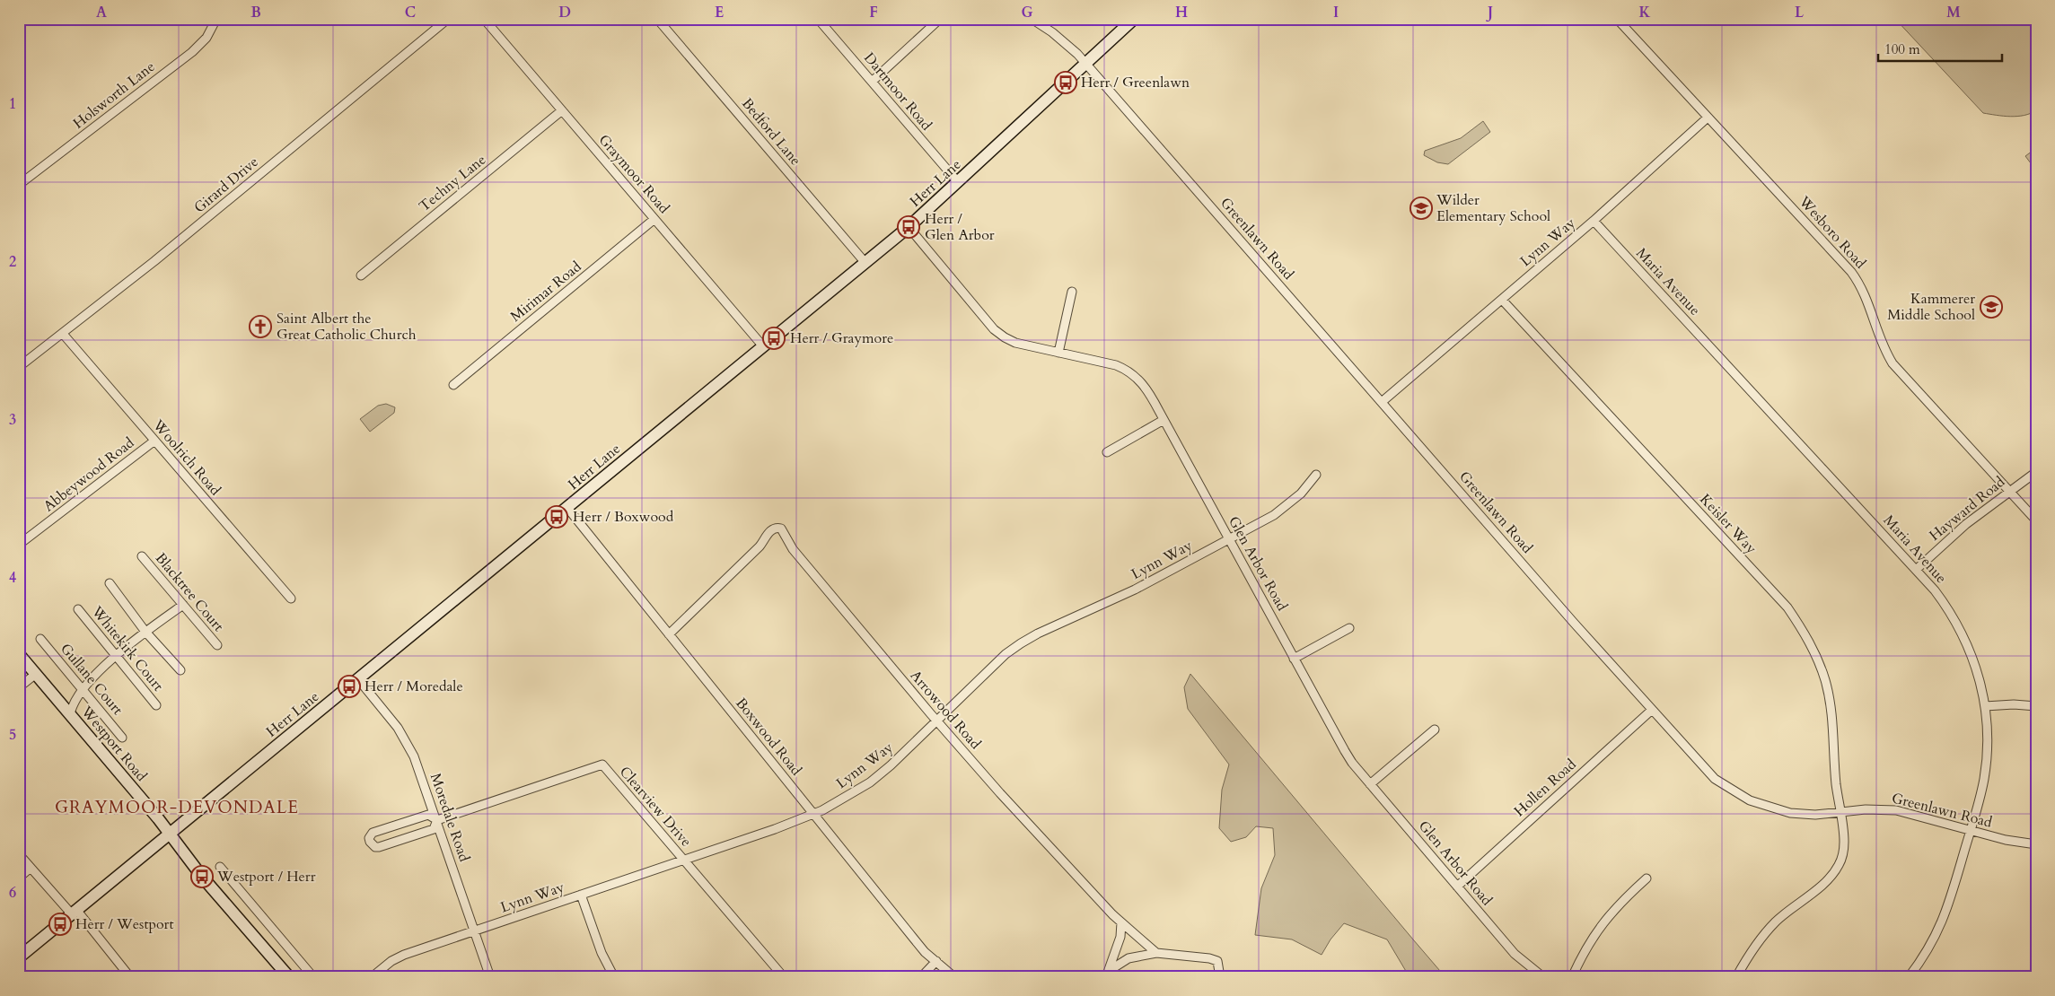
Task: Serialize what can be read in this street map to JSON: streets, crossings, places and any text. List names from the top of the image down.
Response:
{
  "streets": {
    "main road": ["Herr Lane", "Westport Road"],
    "street": [
      "Dartmoor Road",
      "Holsworth Lane",
      "Bedford Lane",
      "Graymoor Road",
      "Techny Lane",
      "Girard Drive",
      "Wesboro Road",
      "Greenlawn Road",
      "Lynn Way",
      "Maria Avenue",
      "Mirimar Road",
      "Woolrich Road",
      "Abbeywood Road",
      "Hayward Road",
      "Keisler Way",
      "Glen Arbor Road",
      "Blacktree Court",
      "Whitekirk Court",
      "Gullane Court",
      "Arrowood Road",
      "Boxwood Road",
      "Hollen Road",
      "Clearview Drive",
      "Moredale Road"
    ]
  },
  "crossings": [
    ["Dartmoor Road", "Herr Lane"],
    ["Bedford Lane", "Herr Lane"],
    ["Graymoor Road", "Techny Lane"],
    ["Graymoor Road", "Herr Lane"],
    ["Graymoor Road", "Mirimar Road"],
    ["Herr Lane", "Greenlawn Road"],
    ["Herr Lane", "Glen Arbor Road"],
    ["Herr Lane", "Boxwood Road"],
    ["Herr Lane", "Westport Road"],
    ["Herr Lane", "Moredale Road"],
    ["Girard Drive", "Woolrich Road"],
    ["Wesboro Road", "Lynn Way"],
    ["Wesboro Road", "Hayward Road"],
    ["Greenlawn Road", "Lynn Way"],
    ["Greenlawn Road", "Maria Avenue"],
    ["Greenlawn Road", "Keisler Way"],
    ["Greenlawn Road", "Hollen Road"],
    ["Lynn Way", "Maria Avenue"],
    ["Lynn Way", "Keisler Way"],
    ["Lynn Way", "Glen Arbor Road"],
    ["Lynn Way", "Arrowood Road"],
    ["Lynn Way", "Boxwood Road"],
    ["Lynn Way", "Clearview Drive"],
    ["Lynn Way", "Moredale Road"],
    ["Maria Avenue", "Hayward Road"],
    ["Woolrich Road", "Abbeywood Road"],
    ["Glen Arbor Road", "Hollen Road"],
    ["Arrowood Road", "Boxwood Road"],
    ["Clearview Drive", "Moredale Road"]
  ],
  "districts": ["GRAYMOOR-DEVONDALE"],
  "places": {
    "bus stop": [
      "Herr / Greenlawn",
      "Herr / Glen Arbor",
      "Herr / Graymore",
      "Herr / Boxwood",
      "Herr / Moredale",
      "Westport / Herr",
      "Herr / Westport"
    ],
    "school or university": ["Wilder Elementary School", "Kammerer Middle School"],
    "church": ["Saint Albert the Great Catholic Church"]
  },
  "scale_bar": "100 m",
  "grid": {
    "columns": [
      "A",
      "B",
      "C",
      "D",
      "E",
      "F",
      "G",
      "H",
      "I",
      "J",
      "K",
      "L",
      "M"
    ],
    "rows": [
      "1",
      "2",
      "3",
      "4",
      "5",
      "6"
    ]
  }
}
